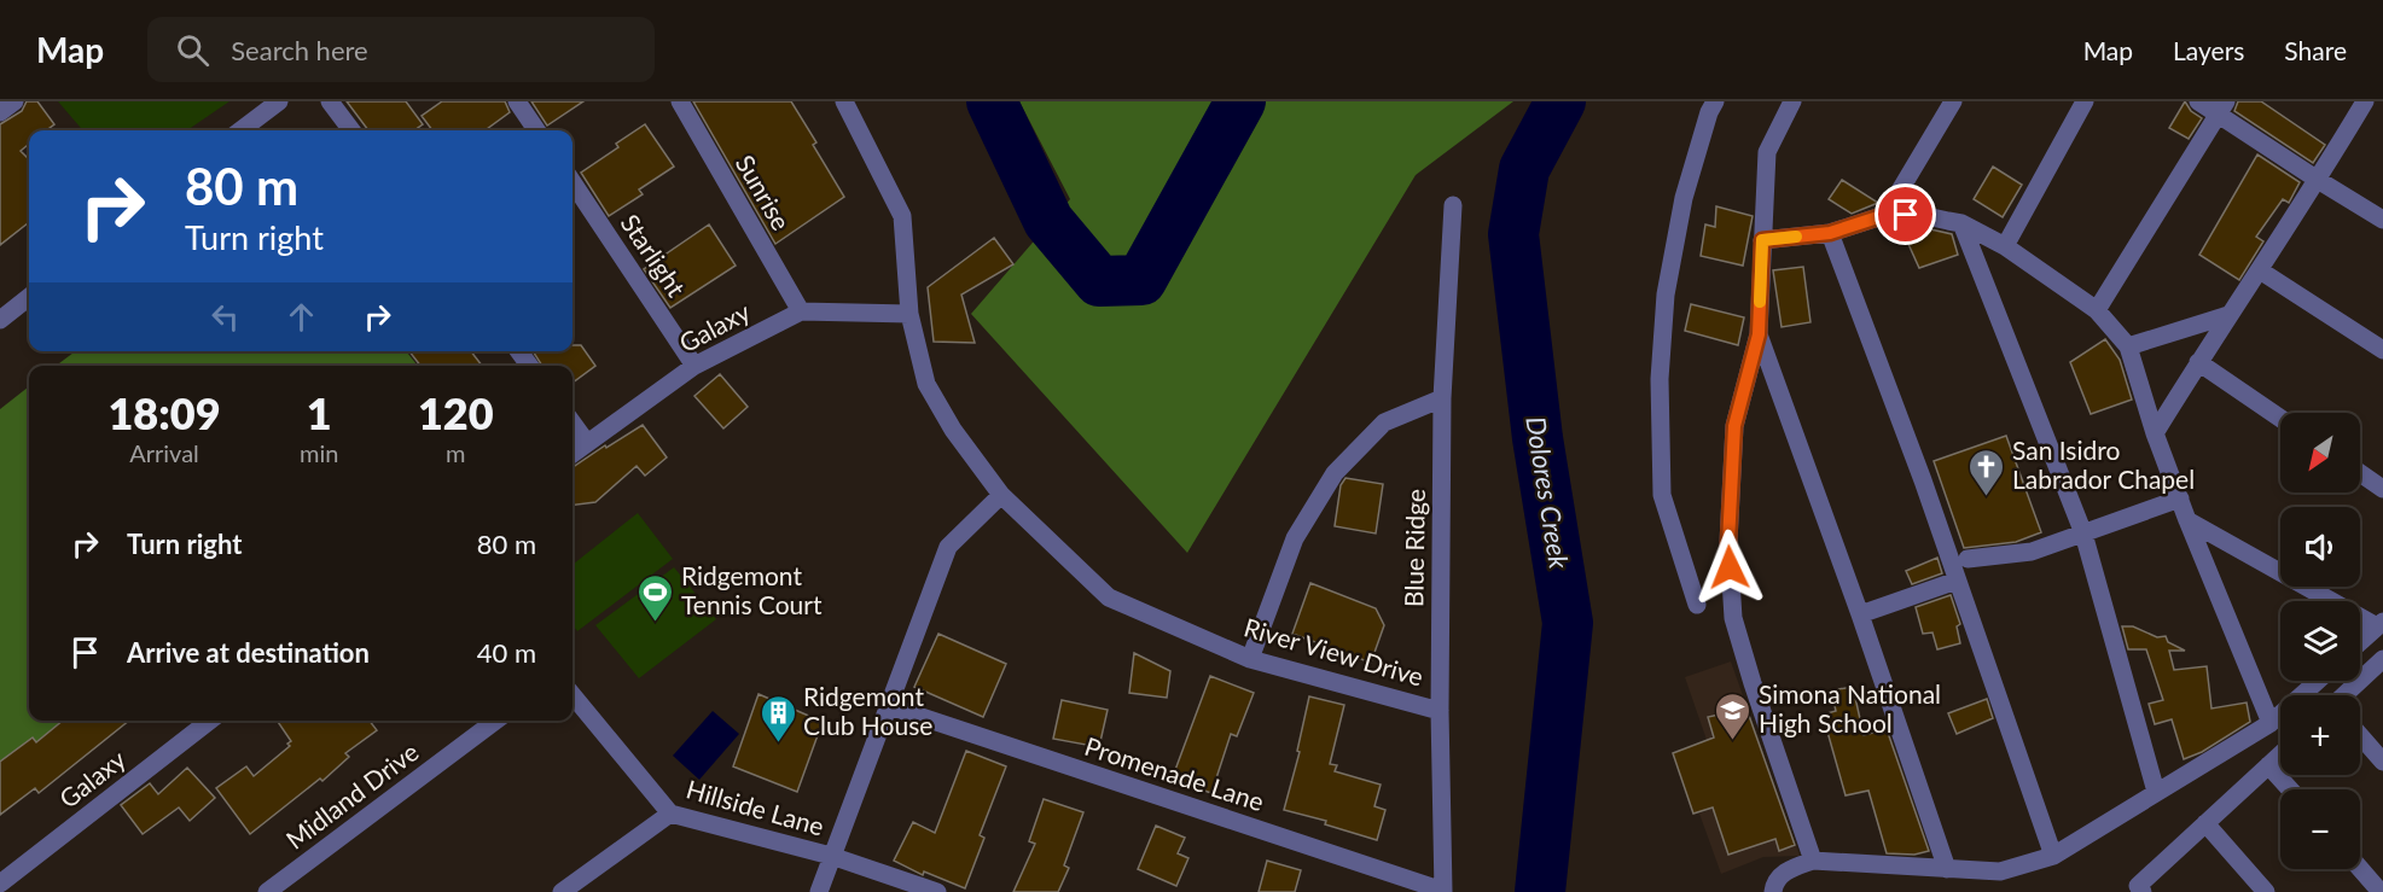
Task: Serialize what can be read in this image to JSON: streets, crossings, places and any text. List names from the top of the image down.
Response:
{
  "streets": {
    "street": [
      "Sunrise",
      "Starlight",
      "Galaxy",
      "Blue Ridge",
      "River View Drive",
      "Promenade Lane",
      "Midland Drive",
      "Hillside Lane"
    ]
  },
  "crossings": [
    ["Sunrise", "Galaxy"],
    ["Starlight", "Galaxy"],
    ["Galaxy", "River View Drive"],
    ["Blue Ridge", "River View Drive"],
    ["Blue Ridge", "Promenade Lane"]
  ],
  "water": ["Dolores Creek"],
  "places": {
    "church": ["San Isidro Labrador Chapel"],
    "sports": ["Ridgemont Tennis Court"],
    "school or university": ["Simona National High School"],
    "building": ["Ridgemont Club House"]
  },
  "north": "bottom left",
  "page": {
    "header": "Map",
    "search": "Search here",
    "nav": ["Map", "Layers", "Share"],
    "turn": ["80 m", "Turn right"],
    "eta": [
      "18:09",
      "Arrival",
      "1",
      "min",
      "120",
      "m"
    ],
    "map_buttons": ["+", "−"],
    "list": [
      {
        "name": "Turn right",
        "value": "80 m"
      },
      {
        "name": "Arrive at destination",
        "value": "40 m"
      }
    ]
  }
}
